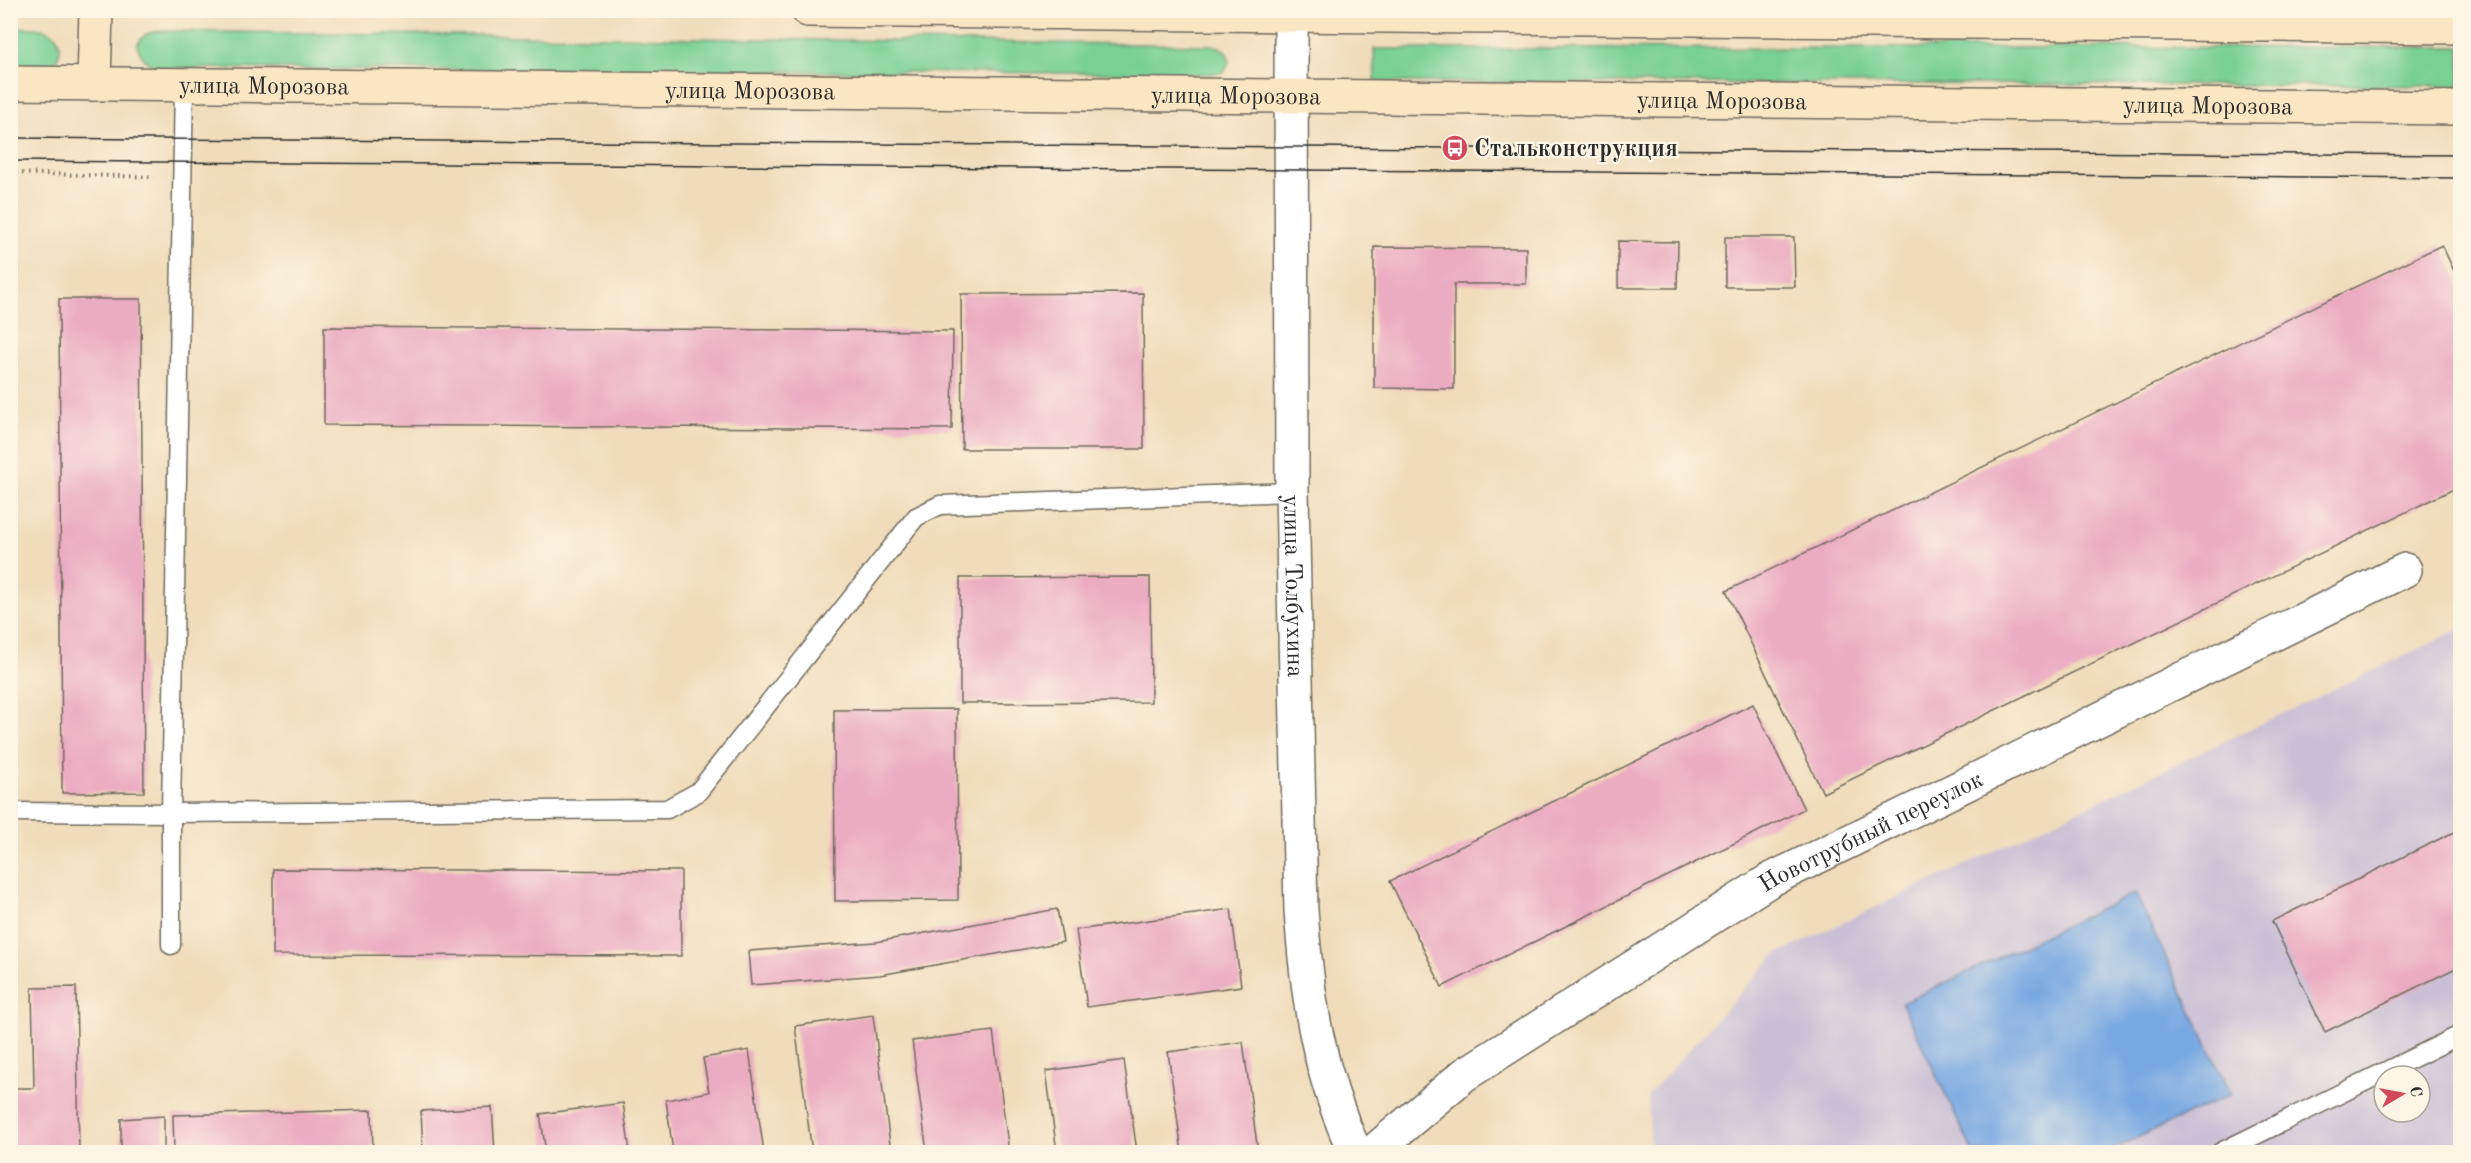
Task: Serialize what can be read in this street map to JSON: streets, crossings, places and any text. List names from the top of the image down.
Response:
{
  "streets": {
    "main road": ["улица Морозова"],
    "street": ["улица Толбухина", "Новотрубный переулок"]
  },
  "crossings": [
    ["улица Морозова", "улица Толбухина"]
  ],
  "places": {
    "bus stop": ["Стальконструкция"]
  },
  "north": "right"
}
